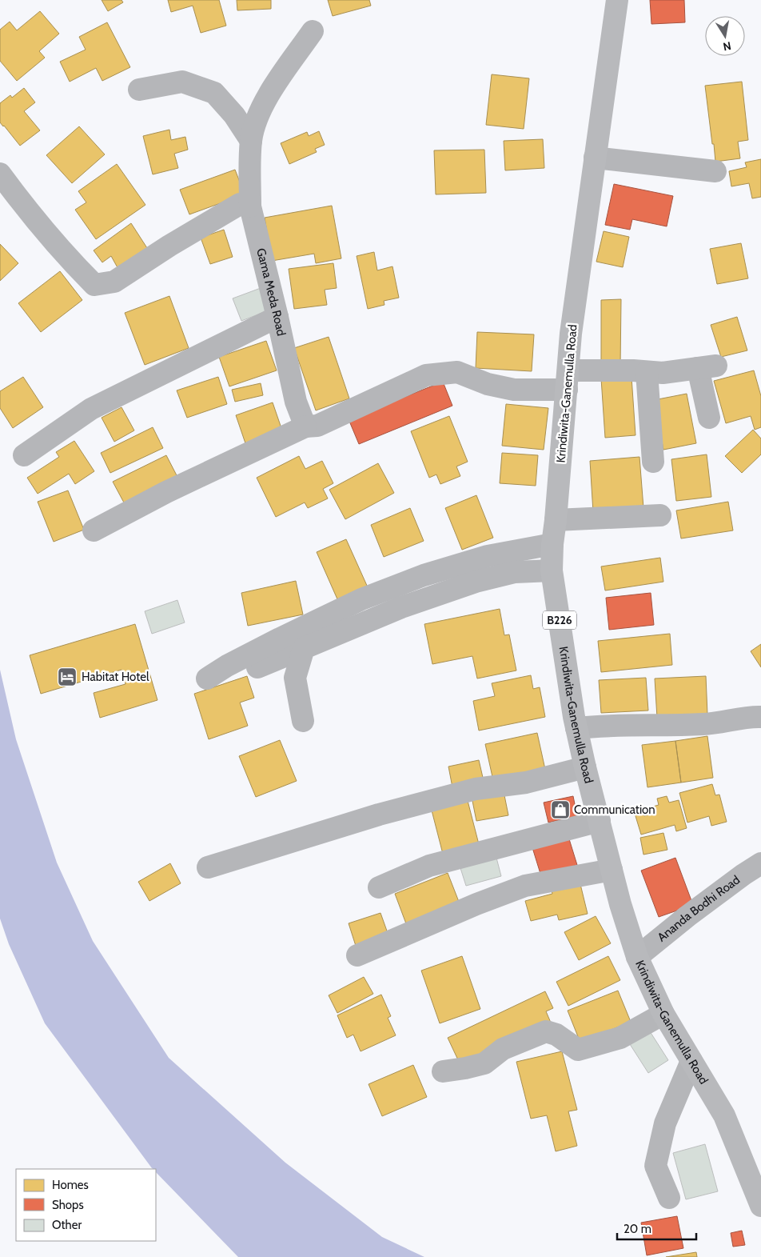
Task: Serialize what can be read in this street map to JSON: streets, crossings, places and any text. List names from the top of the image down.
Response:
{
  "streets": {
    "main road": ["Krindiwita-Ganemulla Road", "B226"],
    "street": ["Gama Meda Road", "Ananda Bodhi Road"]
  },
  "crossings": [
    ["Krindiwita-Ganemulla Road", "Ananda Bodhi Road"]
  ],
  "places": {
    "hotel": ["Habitat Hotel"],
    "shop": ["Communication"]
  },
  "legend": ["Homes", "Shops", "Other"],
  "scale_bar": "20 m",
  "north": "bottom"
}
